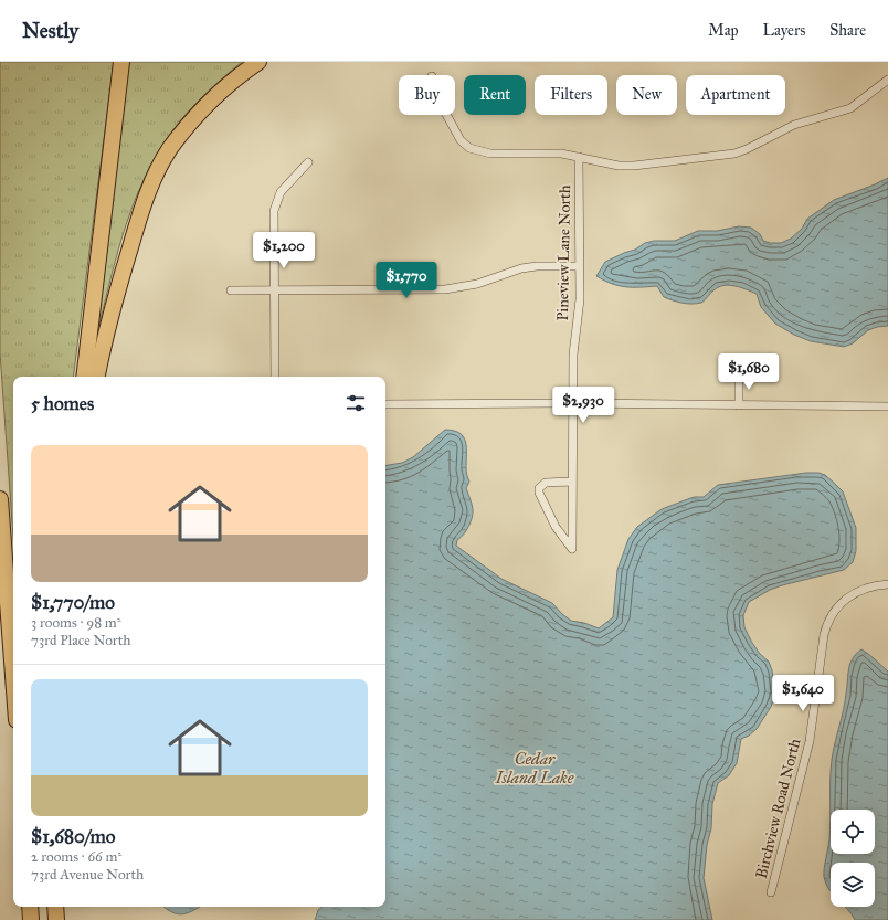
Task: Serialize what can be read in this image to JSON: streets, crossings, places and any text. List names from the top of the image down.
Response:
{
  "streets": {
    "street": ["Pineview Lane North", "Birchview Road North"]
  },
  "water": ["Cedar Island Lake"],
  "page": {
    "header": "Nestly",
    "nav": ["Map", "Layers", "Share"],
    "chip": [
      "Buy",
      "Rent",
      "Filters",
      "New",
      "Apartment"
    ],
    "price": [
      "$1,200",
      "$1,770",
      "$1,680",
      "$2,930",
      "$1,640"
    ],
    "heading": "5 homes",
    "list": [
      {
        "name": "$1,770/mo",
        "note": "3 rooms · 98 m² · 73rd Place North"
      },
      {
        "name": "$1,680/mo",
        "note": "2 rooms · 66 m² · 73rd Avenue North"
      }
    ]
  }
}
